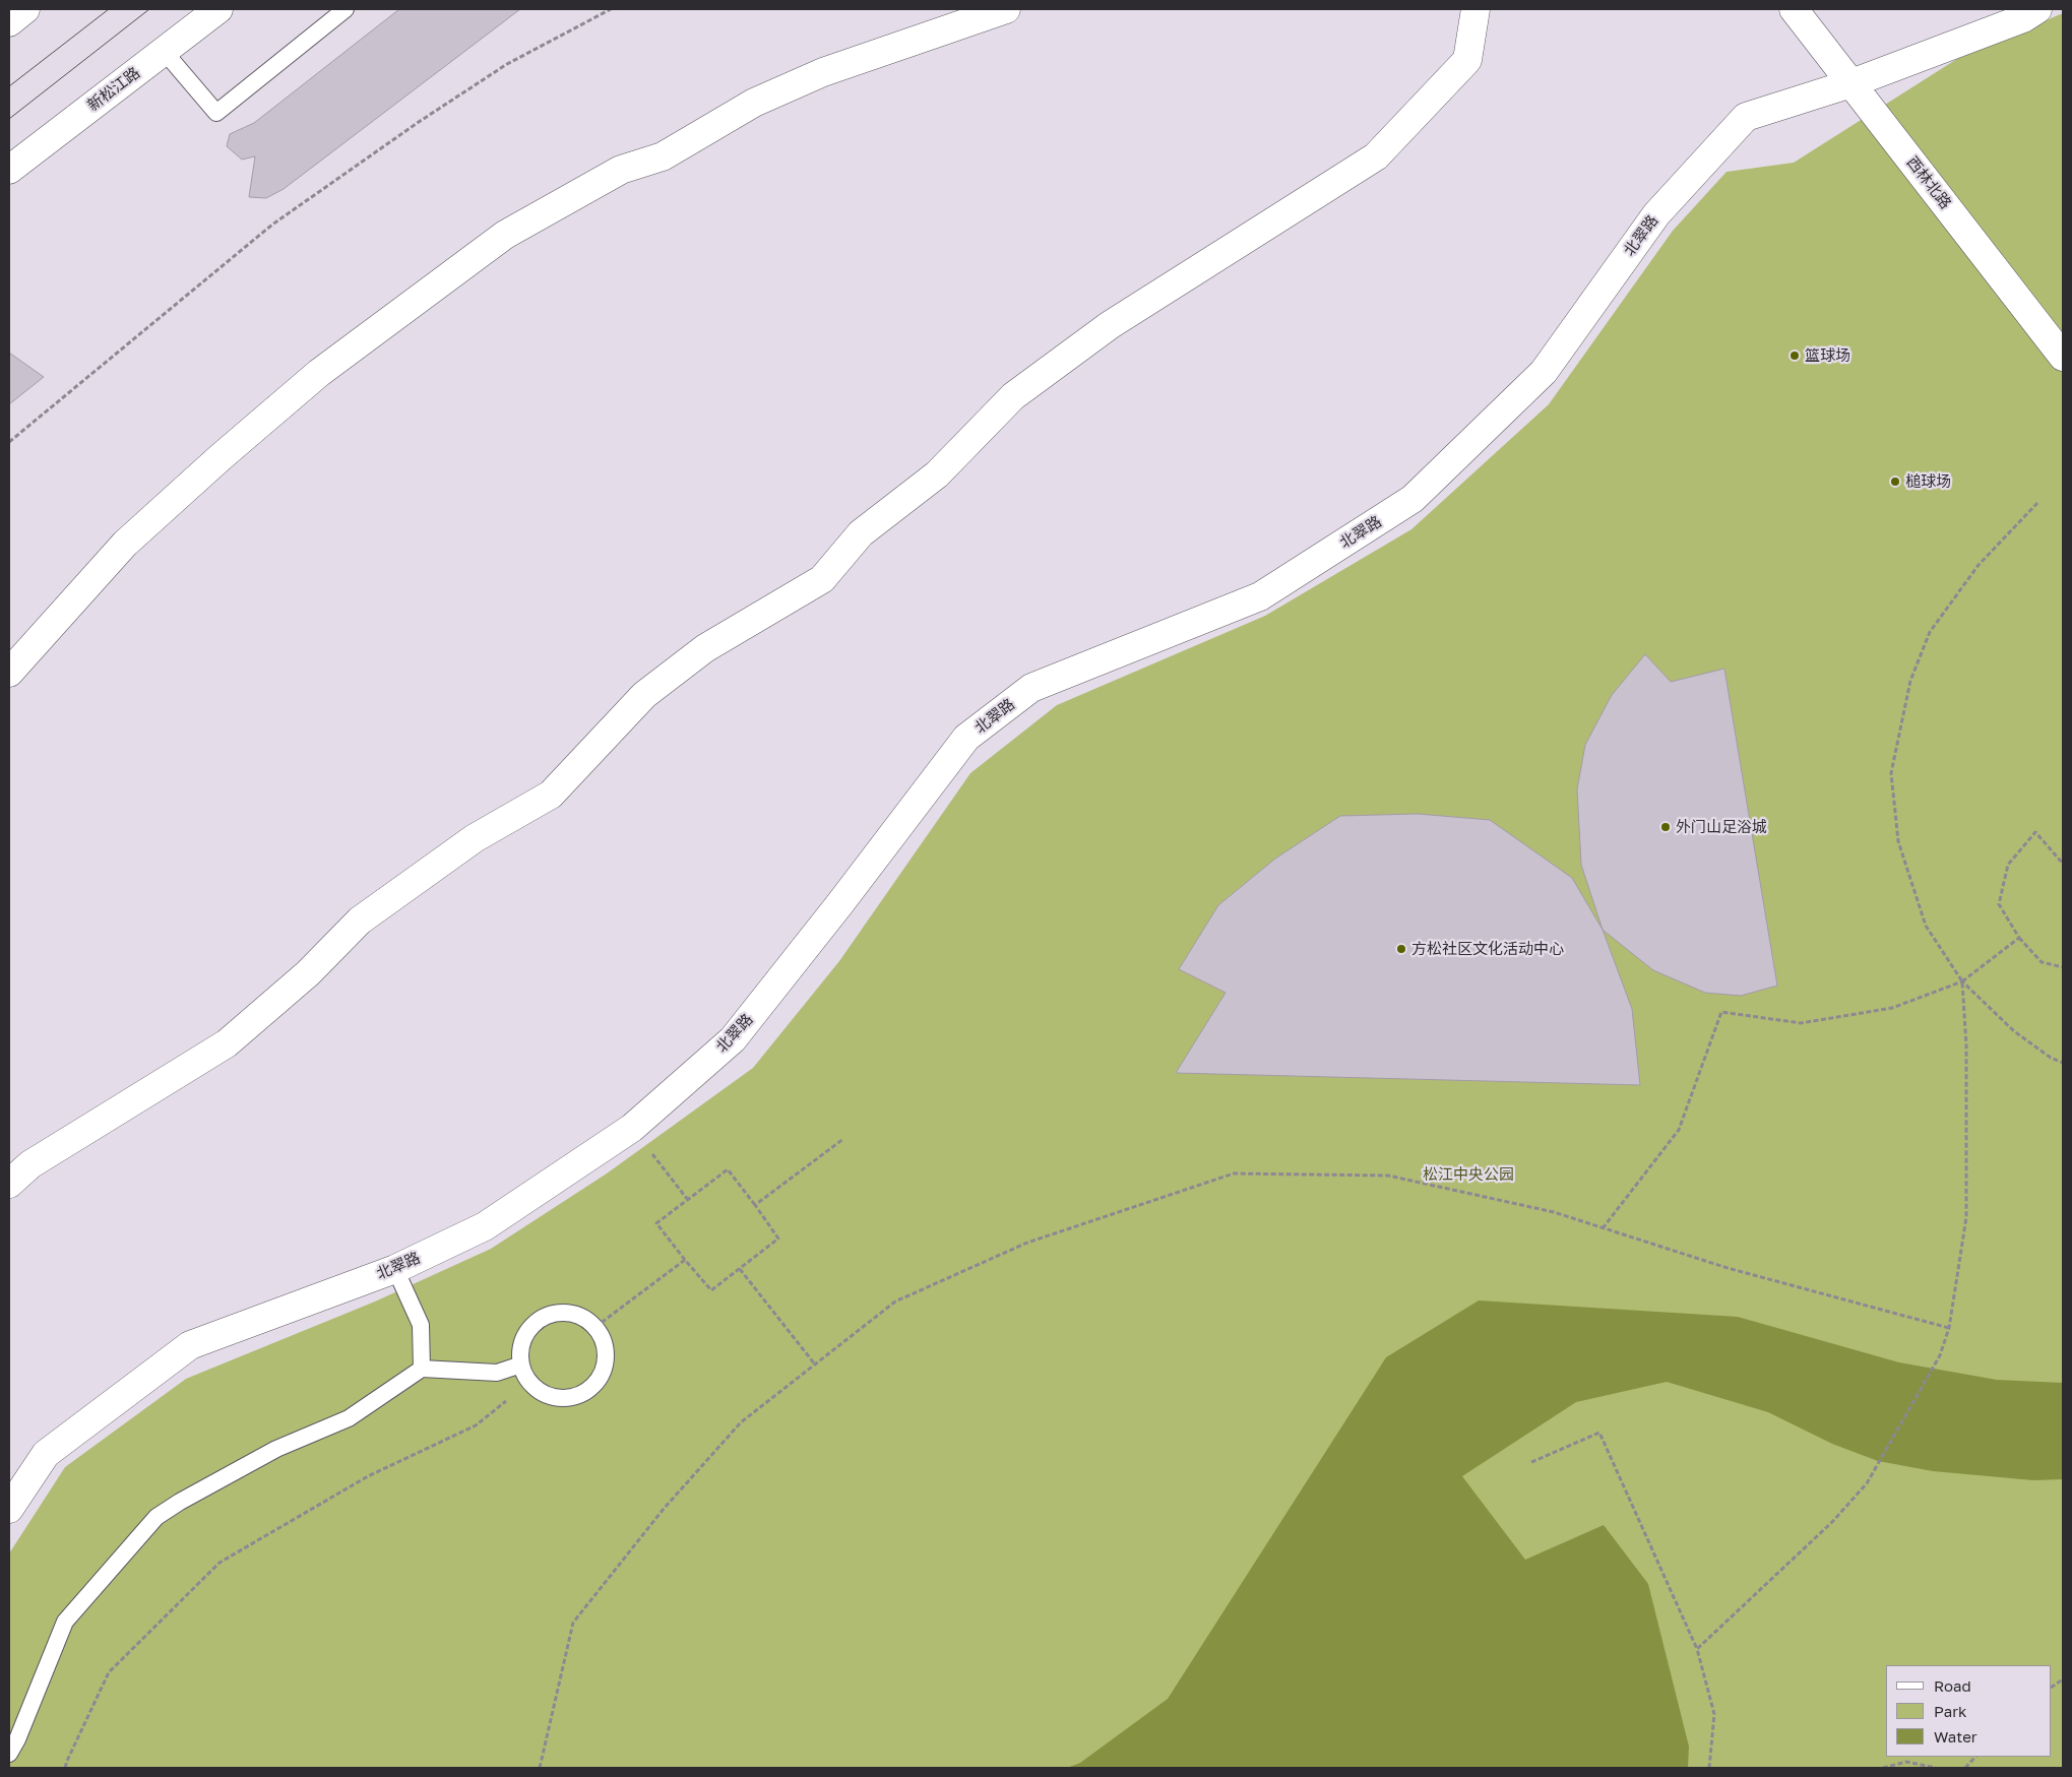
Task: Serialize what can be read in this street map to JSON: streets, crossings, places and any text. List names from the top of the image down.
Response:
{
  "streets": {
    "street": ["新松江路", "西林北路", "北翠路"]
  },
  "crossings": [
    ["西林北路", "北翠路"]
  ],
  "parks": ["松江中央公园"],
  "places": [
    "篮球场",
    "槌球场",
    "外门山足浴城",
    "方松社区文化活动中心"
  ],
  "legend": ["Road", "Park", "Water"]
}
